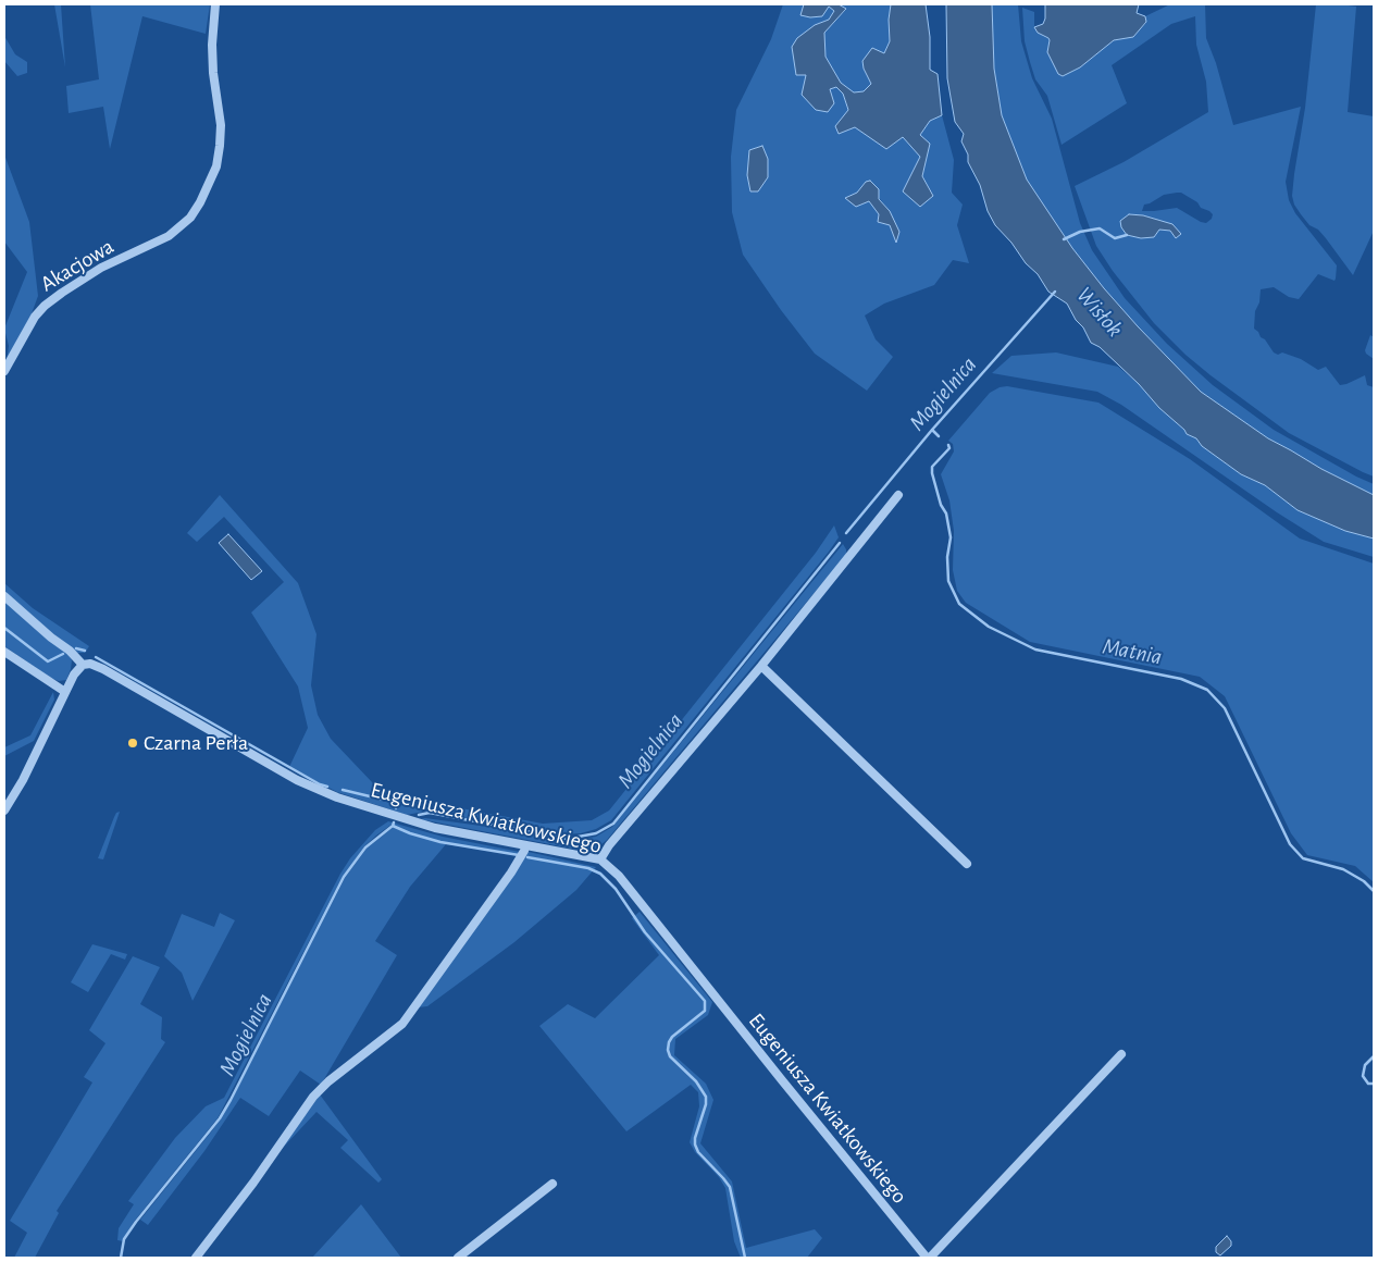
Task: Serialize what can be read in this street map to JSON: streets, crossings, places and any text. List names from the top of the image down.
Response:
{
  "streets": {
    "street": ["Akacjowa", "Eugeniusza Kwiatkowskiego"]
  },
  "water": ["Wisłok", "Mogielnica", "Matnia"],
  "places": ["Czarna Perła"]
}
